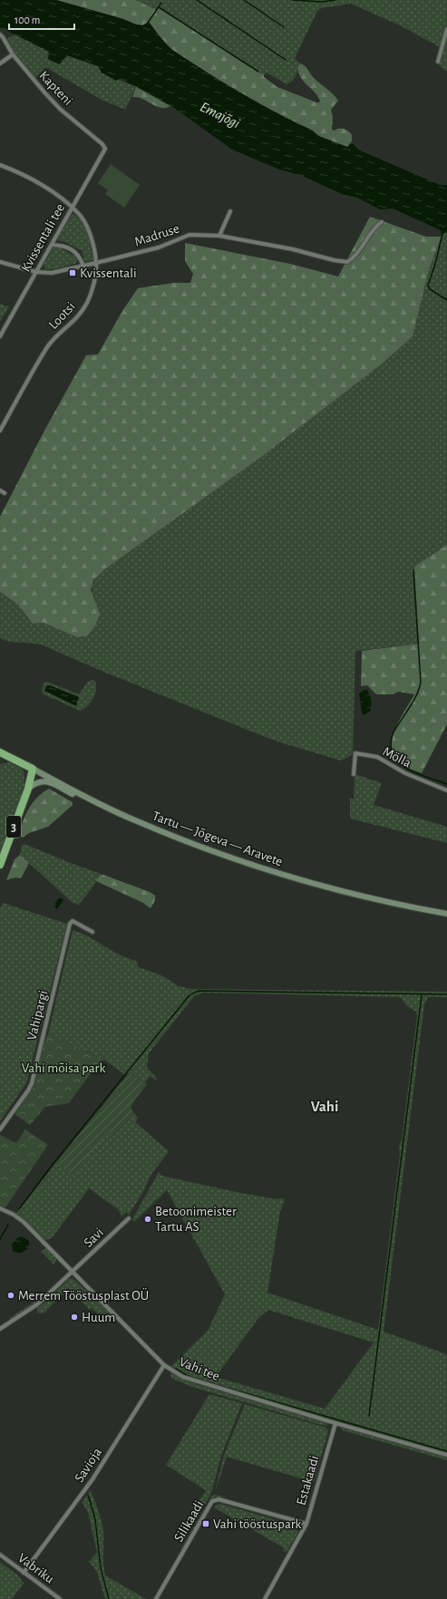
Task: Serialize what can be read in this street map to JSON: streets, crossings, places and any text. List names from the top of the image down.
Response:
{
  "streets": {
    "highway": ["3"],
    "main road": ["Tartu — Jõgeva — Aravete"],
    "street": [
      "Kapteni",
      "Madruse",
      "Kvissentali tee",
      "Lootsi",
      "Mölla",
      "Vahipargi",
      "Savi",
      "Vahi tee",
      "Savioja",
      "Estakaadi",
      "Silikaadi",
      "Vabriku"
    ]
  },
  "crossings": [
    ["Kapteni", "Kvissentali tee"],
    ["Madruse", "Kvissentali tee"],
    ["Madruse", "Lootsi"],
    ["Kvissentali tee", "Lootsi"],
    ["3", "Tartu — Jõgeva — Aravete"],
    ["Savi", "Vahi tee"],
    ["Vahi tee", "Savioja"],
    ["Vahi tee", "Estakaadi"],
    ["Savioja", "Vabriku"],
    ["Estakaadi", "Silikaadi"]
  ],
  "districts": ["Vahi"],
  "water": ["Emajõgi"],
  "parks": ["Vahi mõisa park"],
  "places": {
    "transit": ["Kvissentali", "Vahi tööstuspark"],
    "other": ["Betoonimeister Tartu AS", "Merrem Tööstusplast OÜ", "Huum"]
  },
  "scale_bar": "100 m"
}
